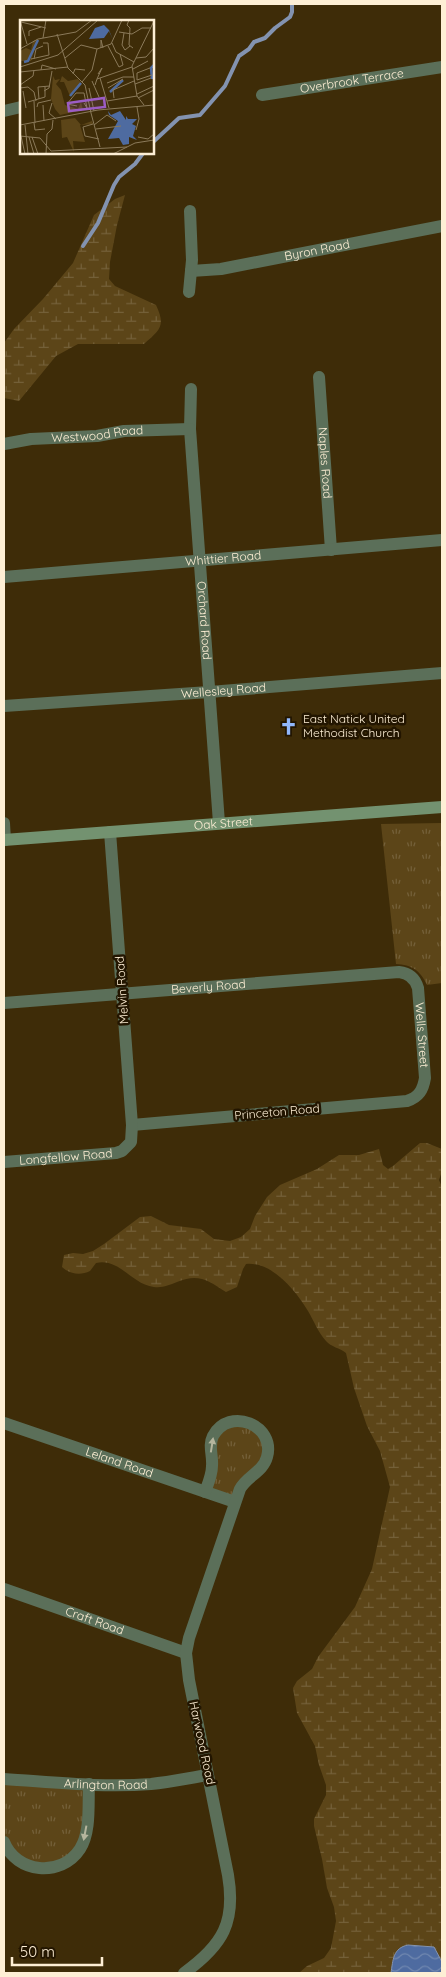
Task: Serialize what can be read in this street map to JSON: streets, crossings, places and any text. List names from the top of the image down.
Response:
{
  "streets": {
    "main road": ["Oak Street"],
    "street": [
      "Overbrook Terrace",
      "Byron Road",
      "Westwood Road",
      "Naples Road",
      "Whittier Road",
      "Orchard Road",
      "Wellesley Road",
      "Beverly Road",
      "Melvin Road",
      "Wells Street",
      "Princeton Road",
      "Longfellow Road",
      "Leland Road",
      "Craft Road",
      "Harwood Road",
      "Arlington Road"
    ]
  },
  "crossings": [
    ["Westwood Road", "Orchard Road"],
    ["Naples Road", "Whittier Road"],
    ["Whittier Road", "Orchard Road"],
    ["Orchard Road", "Wellesley Road"],
    ["Orchard Road", "Oak Street"],
    ["Oak Street", "Melvin Road"],
    ["Beverly Road", "Melvin Road"],
    ["Beverly Road", "Wells Street"],
    ["Melvin Road", "Princeton Road"],
    ["Melvin Road", "Longfellow Road"],
    ["Wells Street", "Princeton Road"],
    ["Leland Road", "Harwood Road"],
    ["Craft Road", "Harwood Road"],
    ["Harwood Road", "Arlington Road"]
  ],
  "places": {
    "church": ["East Natick United Methodist Church"]
  },
  "scale_bar": "50 m"
}
